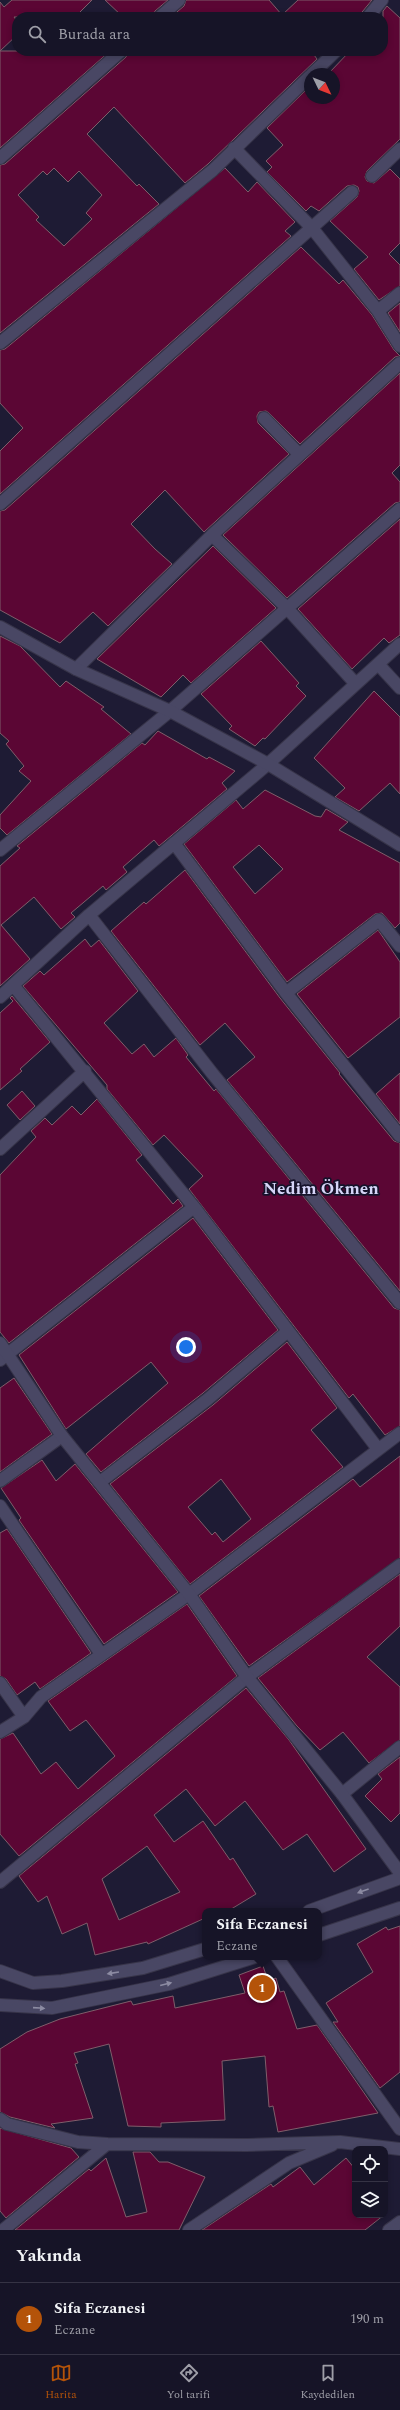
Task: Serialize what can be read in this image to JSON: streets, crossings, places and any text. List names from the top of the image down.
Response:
{
  "districts": ["Nedim Ökmen"],
  "north": "bottom right",
  "page": {
    "search": "Burada ara",
    "popup": ["Sifa Eczanesi", "Eczane"],
    "pins": "1",
    "heading": "Yakında",
    "list": [
      {
        "mark": "1",
        "name": "Sifa Eczanesi",
        "note": "Eczane",
        "value": "190 m"
      }
    ],
    "nav": ["Harita", "Yol tarifi", "Kaydedilen"]
  }
}
